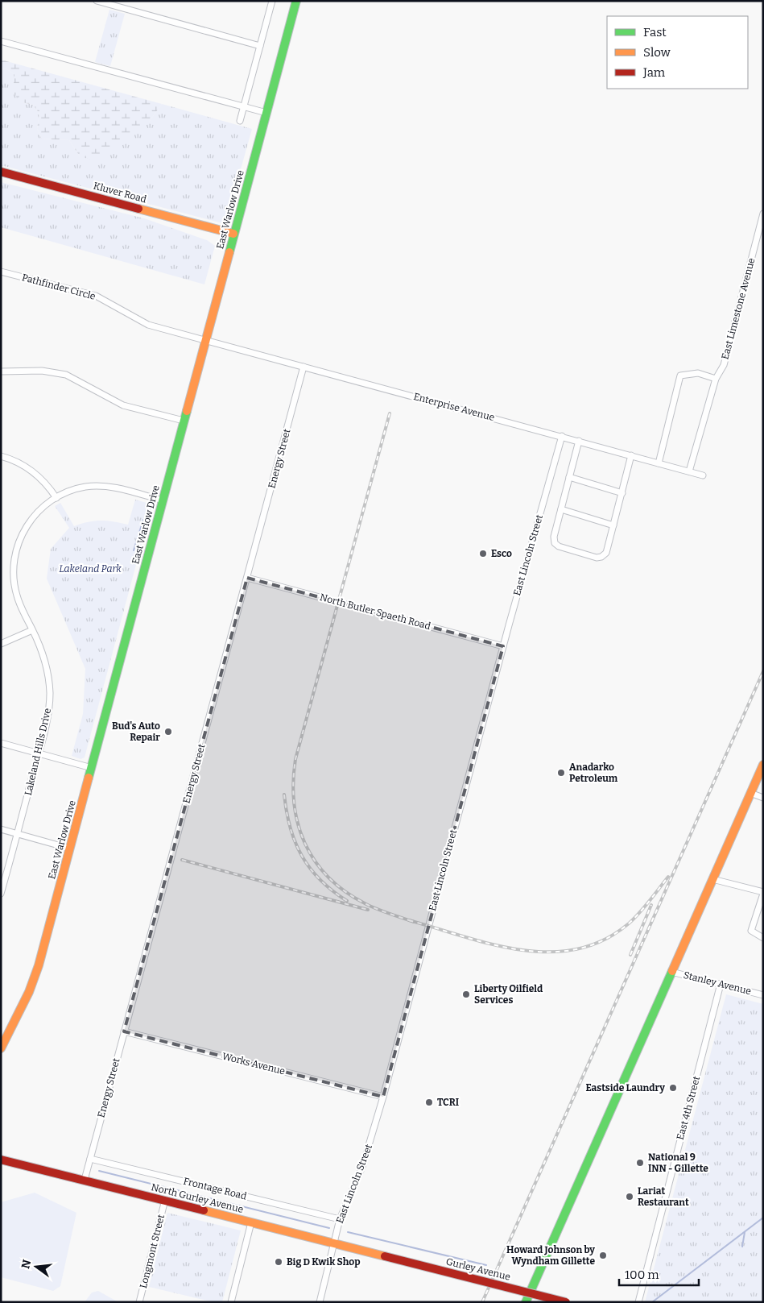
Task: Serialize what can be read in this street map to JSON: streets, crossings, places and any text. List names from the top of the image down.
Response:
{
  "streets": {
    "street": [
      "Kluver Road",
      "East Warlow Drive",
      "Pathfinder Circle",
      "East Limestone Avenue",
      "Enterprise Avenue",
      "Energy Street",
      "East Lincoln Street",
      "North Butler Spaeth Road",
      "Lakeland Hills Drive",
      "Stanley Avenue",
      "Works Avenue",
      "East 4th Street",
      "Frontage Road",
      "North Gurley Avenue",
      "Longmont Street",
      "Gurley Avenue"
    ]
  },
  "crossings": [
    ["Kluver Road", "East Warlow Drive"],
    ["East Warlow Drive", "Pathfinder Circle"],
    ["East Warlow Drive", "Enterprise Avenue"],
    ["East Warlow Drive", "Lakeland Hills Drive"],
    ["Pathfinder Circle", "Enterprise Avenue"],
    ["East Limestone Avenue", "Enterprise Avenue"],
    ["Enterprise Avenue", "Energy Street"],
    ["Enterprise Avenue", "East Lincoln Street"],
    ["Energy Street", "North Butler Spaeth Road"],
    ["Energy Street", "Works Avenue"],
    ["Energy Street", "Frontage Road"],
    ["Energy Street", "North Gurley Avenue"],
    ["East Lincoln Street", "North Butler Spaeth Road"],
    ["East Lincoln Street", "Works Avenue"],
    ["East Lincoln Street", "Frontage Road"],
    ["East Lincoln Street", "North Gurley Avenue"],
    ["Stanley Avenue", "East 4th Street"],
    ["North Gurley Avenue", "Longmont Street"],
    ["North Gurley Avenue", "Gurley Avenue"]
  ],
  "parks": ["Lakeland Park"],
  "places": [
    "Esco",
    "Bud's Auto Repair",
    "Anadarko Petroleum",
    "Liberty Oilfield Services",
    "Eastside Laundry",
    "TCRI",
    "National 9 INN - Gillette",
    "Lariat Restaurant",
    "Howard Johnson by Wyndham Gillette",
    "Big D Kwik Shop"
  ],
  "legend": ["Fast", "Slow", "Jam"],
  "scale_bar": "100 m",
  "north": "left"
}
